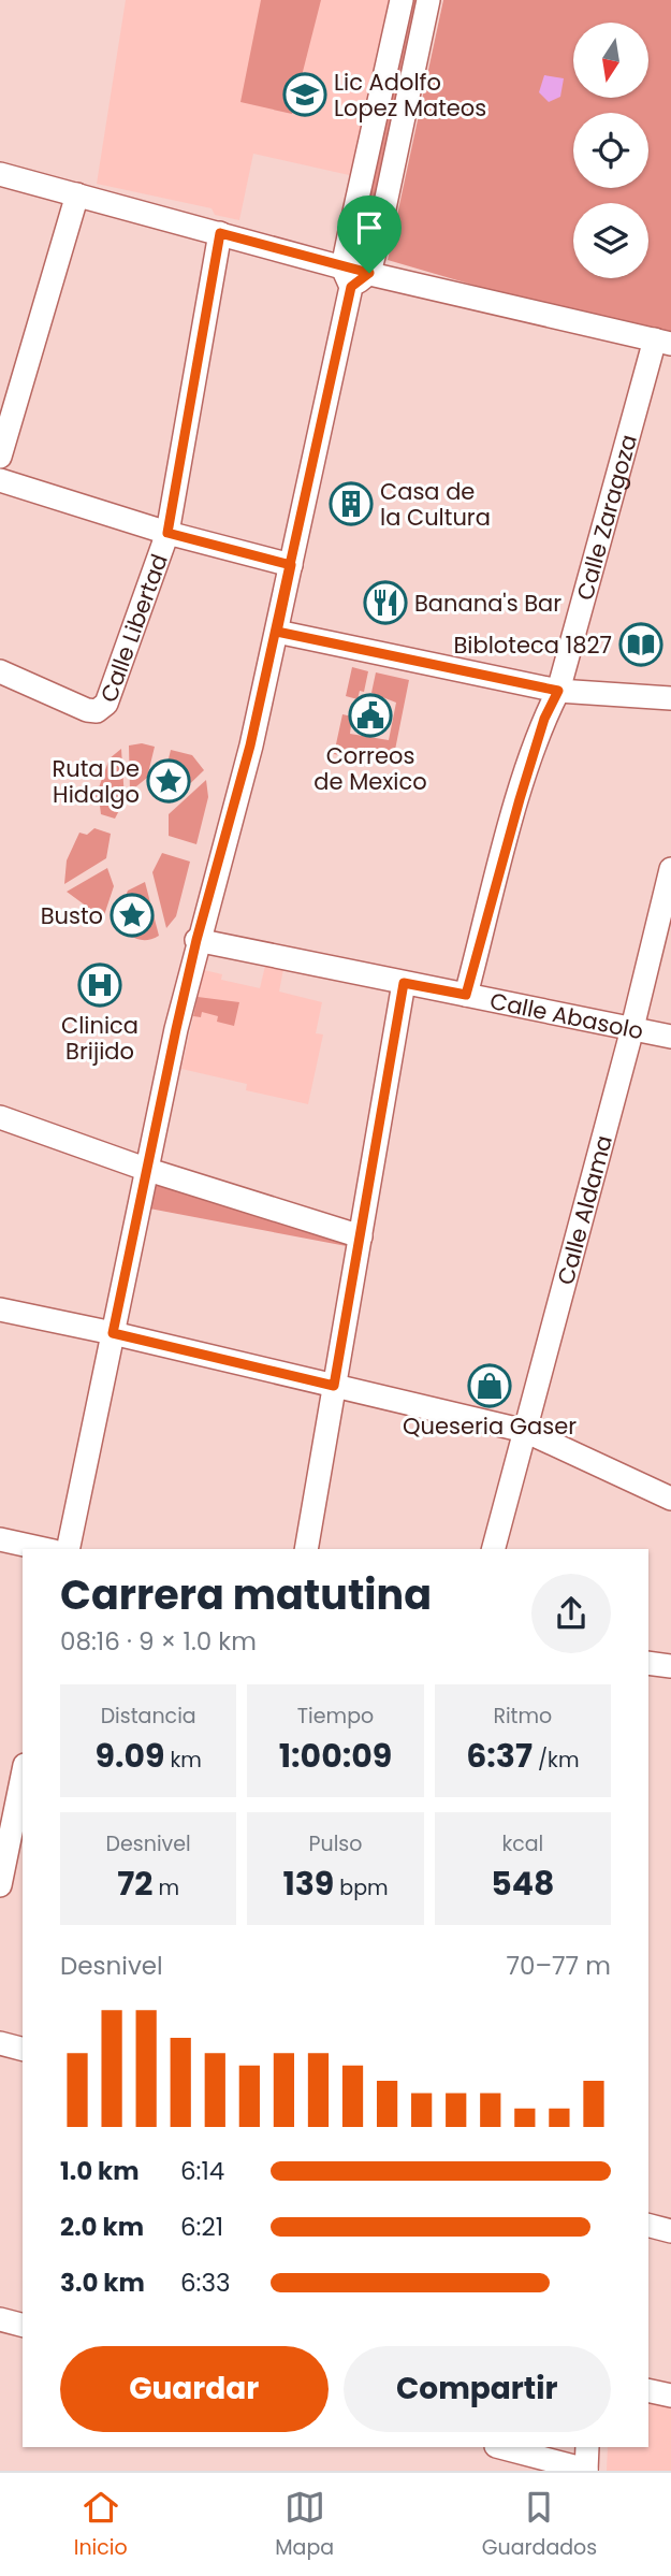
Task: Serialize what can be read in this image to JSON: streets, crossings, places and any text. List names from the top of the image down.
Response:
{
  "streets": {
    "street": [
      "Calle Zaragoza",
      "Calle Libertad",
      "Calle Abasolo",
      "Calle Aldama"
    ]
  },
  "crossings": [
    ["Calle Zaragoza", "Calle Abasolo"],
    ["Calle Abasolo", "Calle Aldama"]
  ],
  "places": {
    "school or university": ["Lic Adolfo Lopez Mateos"],
    "building": ["Casa de la Cultura"],
    "restaurant": ["Banana's Bar"],
    "library": ["Bibloteca 1827"],
    "public building": ["Correos de Mexico"],
    "place": ["Ruta De Hidalgo", "Busto"],
    "hospital": ["Clinica Brijido"],
    "shop": ["Queseria Gaser"]
  },
  "north": "bottom",
  "page": {
    "heading": ["Carrera matutina", "08:16 · 9 × 1.0 km"],
    "stats": [
      ["Distancia", "9.09 km"],
      ["Tiempo", "1:00:09"],
      ["Ritmo", "6:37 /km"],
      ["Desnivel", "72 m"],
      ["Pulso", "139 bpm"],
      ["kcal", "548"]
    ],
    "chart": ["Desnivel", "70–77 m"],
    "list": [
      {
        "name": "1.0 km",
        "note": "6:14"
      },
      {
        "name": "2.0 km",
        "note": "6:21"
      },
      {
        "name": "3.0 km",
        "note": "6:33"
      }
    ],
    "buttons": ["Guardar", "Compartir"],
    "tabs": ["Inicio", "Mapa", "Guardados"]
  }
}
